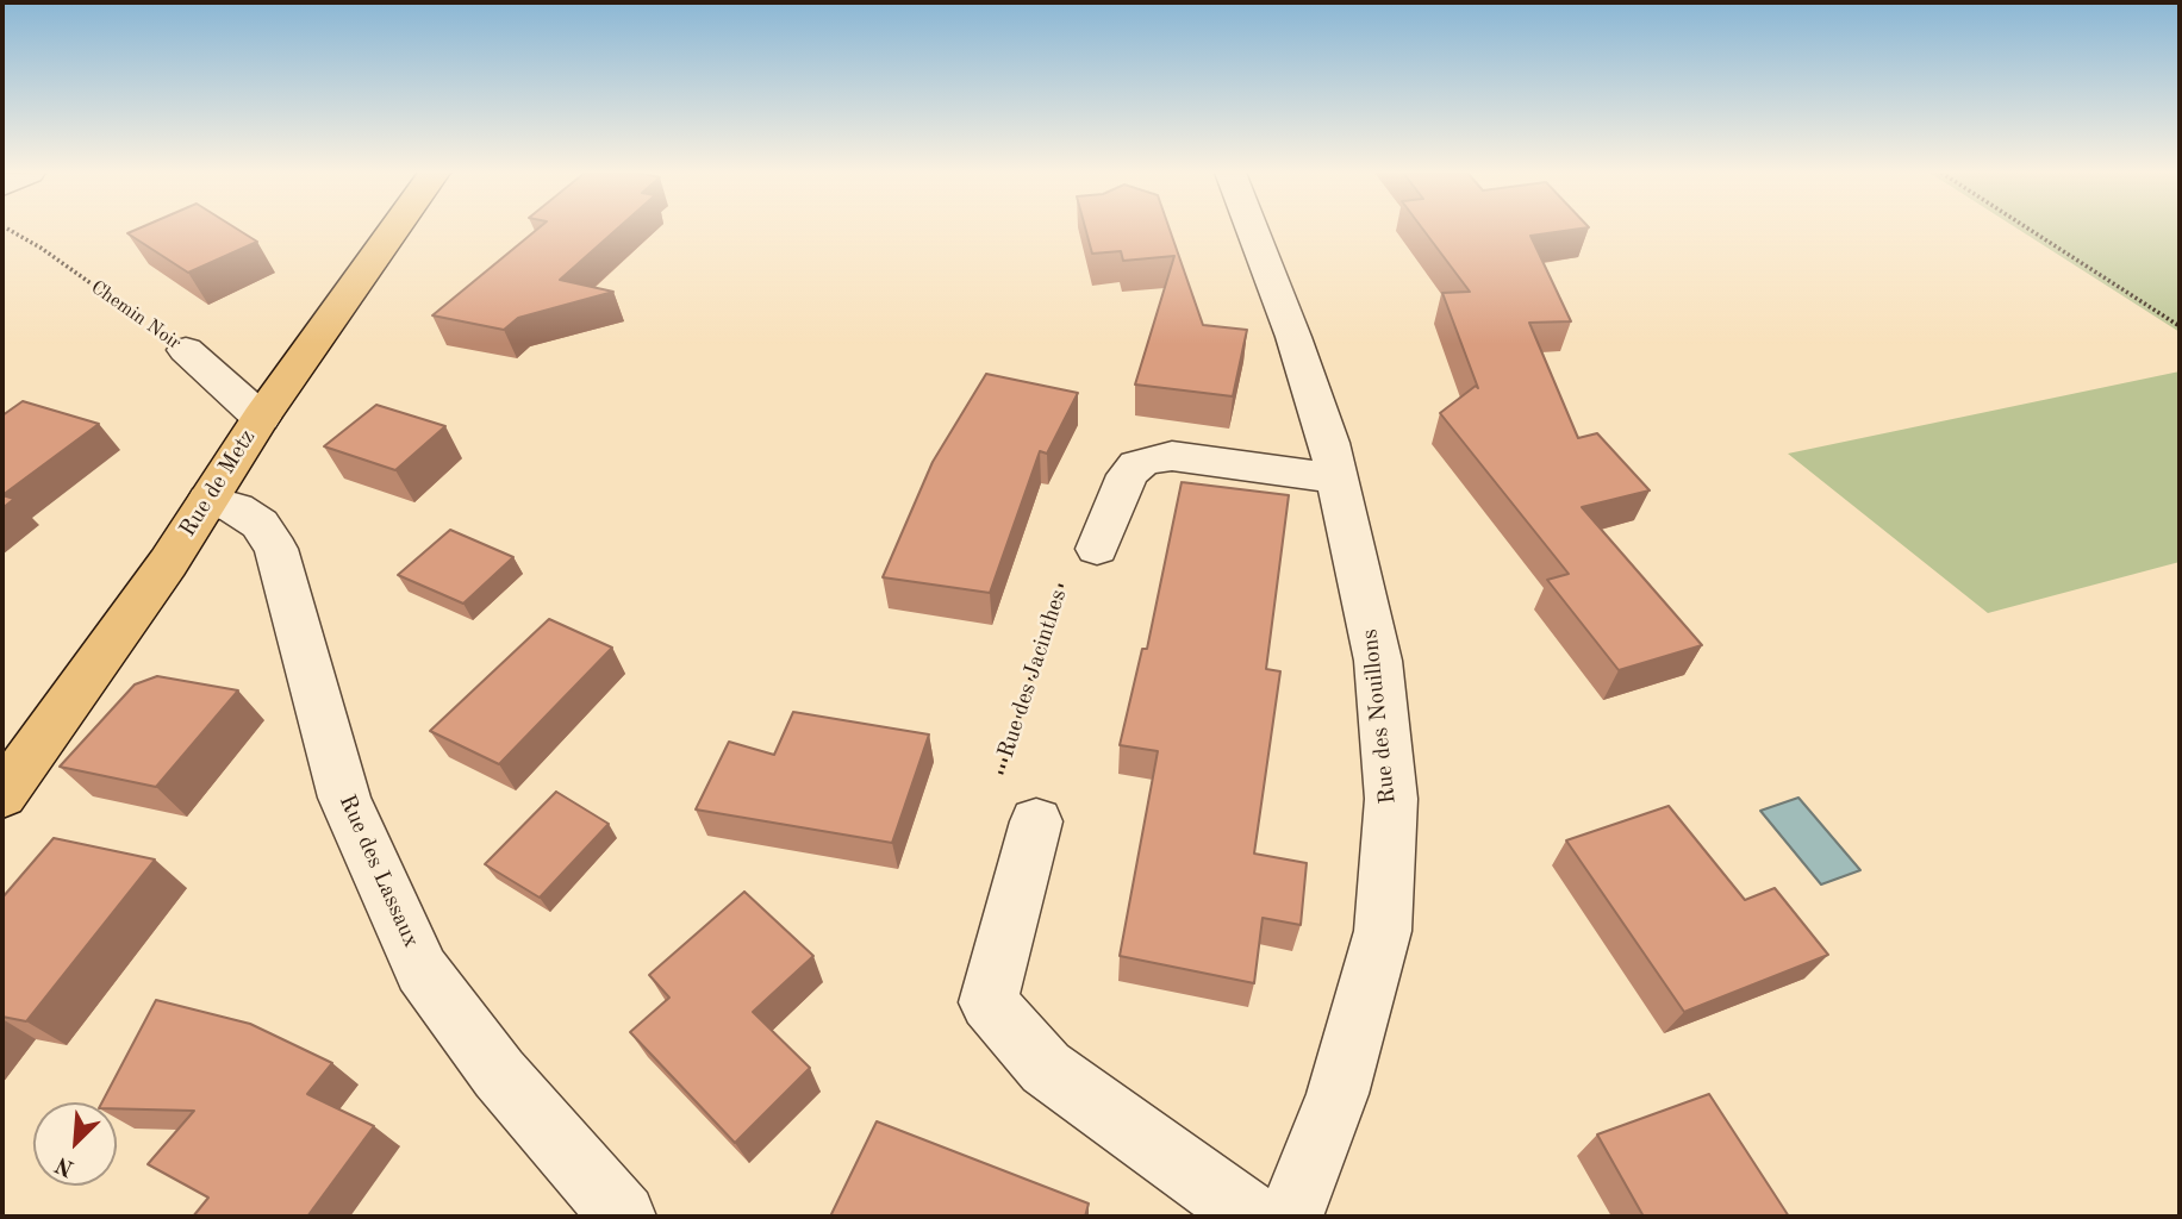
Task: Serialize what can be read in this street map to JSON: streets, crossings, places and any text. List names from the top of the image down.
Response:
{
  "streets": {
    "main road": ["Rue de Metz"],
    "street": ["Chemin Noir", "Rue des Nouillons", "Rue des Lassaux"],
    "path": ["Rue des Jacinthes"]
  },
  "crossings": [
    ["Chemin Noir", "Rue de Metz"],
    ["Rue de Metz", "Rue des Lassaux"]
  ],
  "north": "bottom left"
}
